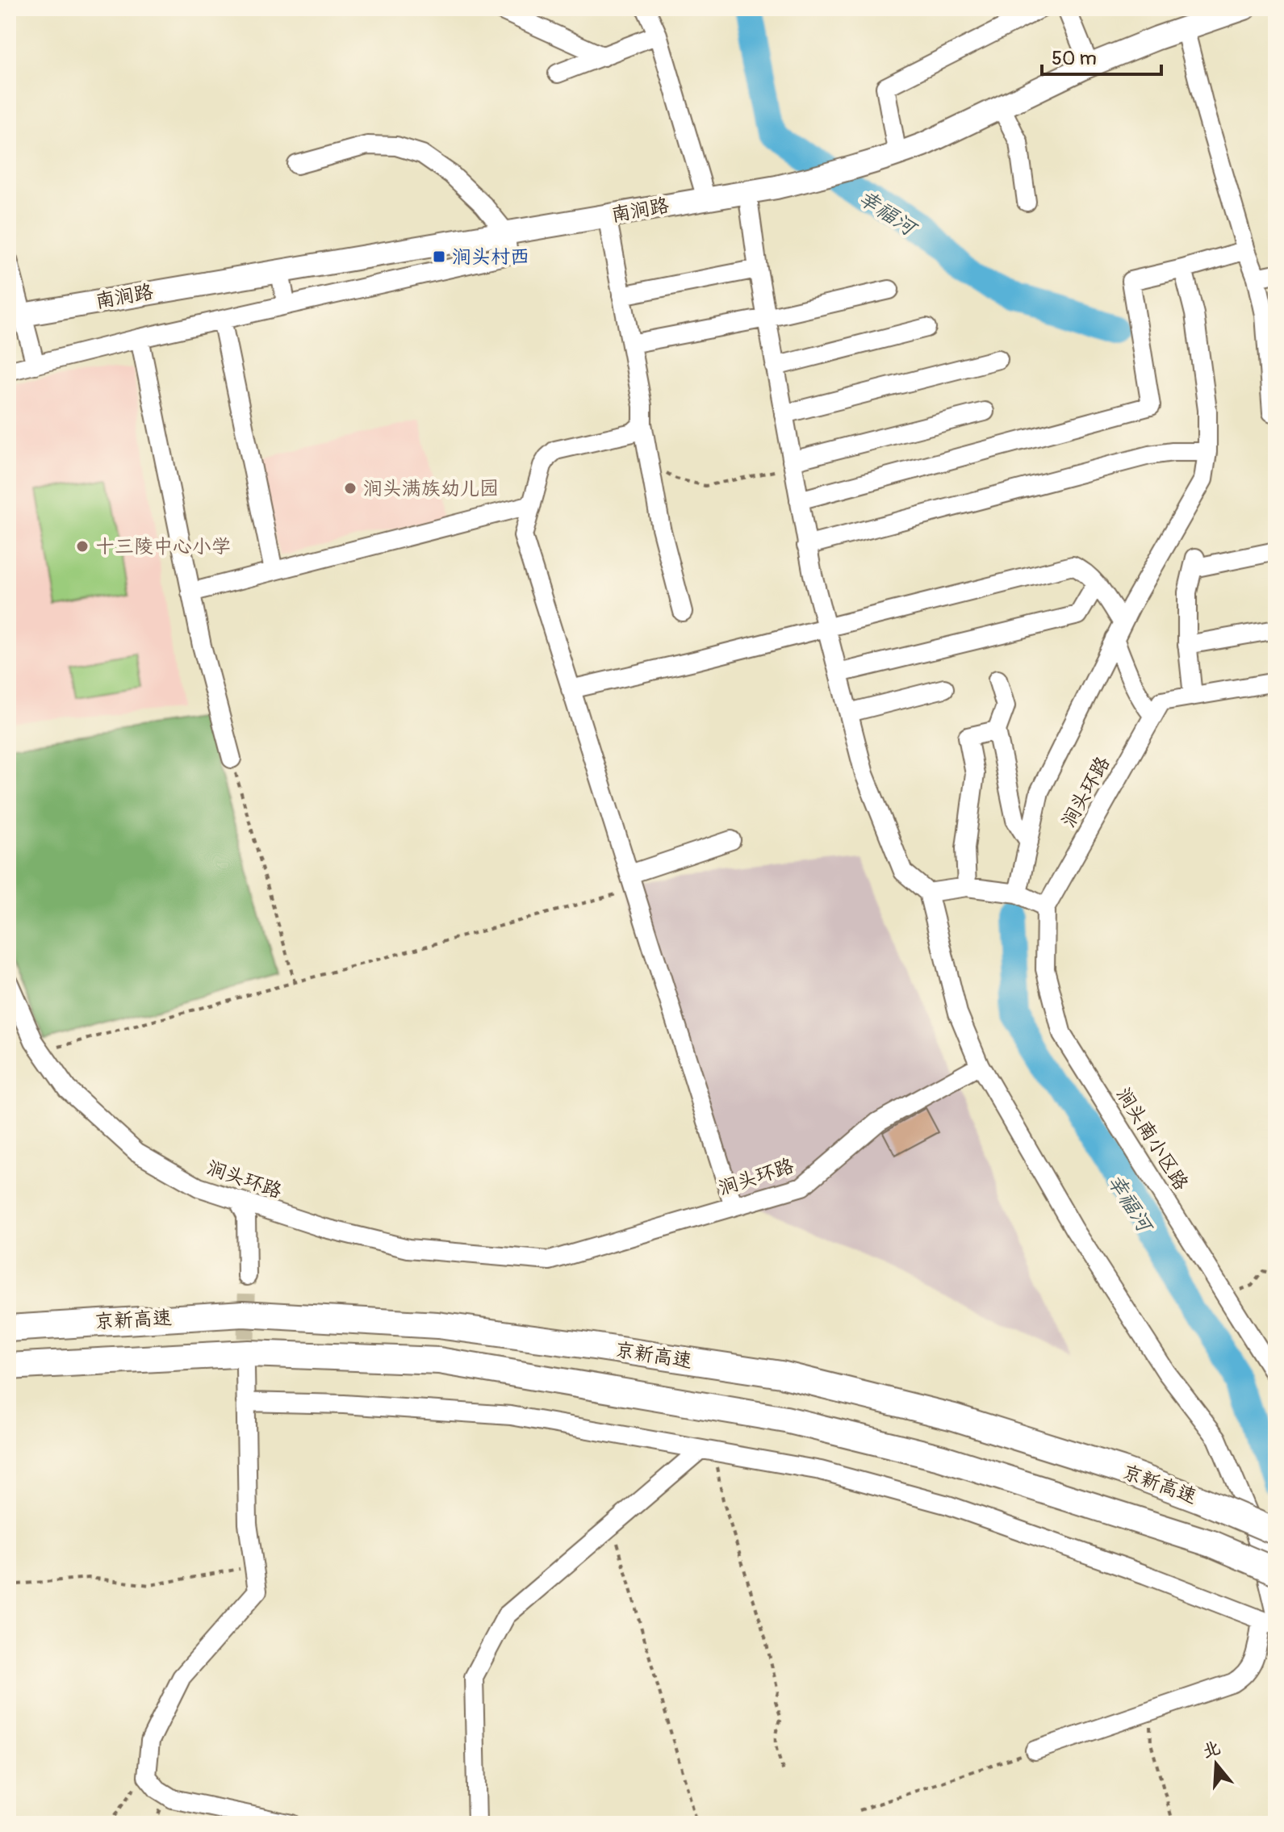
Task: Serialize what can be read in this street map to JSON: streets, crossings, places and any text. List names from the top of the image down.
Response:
{
  "streets": {
    "highway": ["京新高速"],
    "main road": ["南涧路"],
    "street": ["涧头环路", "涧头南小区路"]
  },
  "crossings": [
    ["涧头环路", "涧头南小区路"]
  ],
  "water": ["幸福河"],
  "places": {
    "transit": ["涧头村西"],
    "other": ["涧头满族幼儿园", "十三陵中心小学"]
  },
  "scale_bar": "50 m",
  "north": "top"
}
